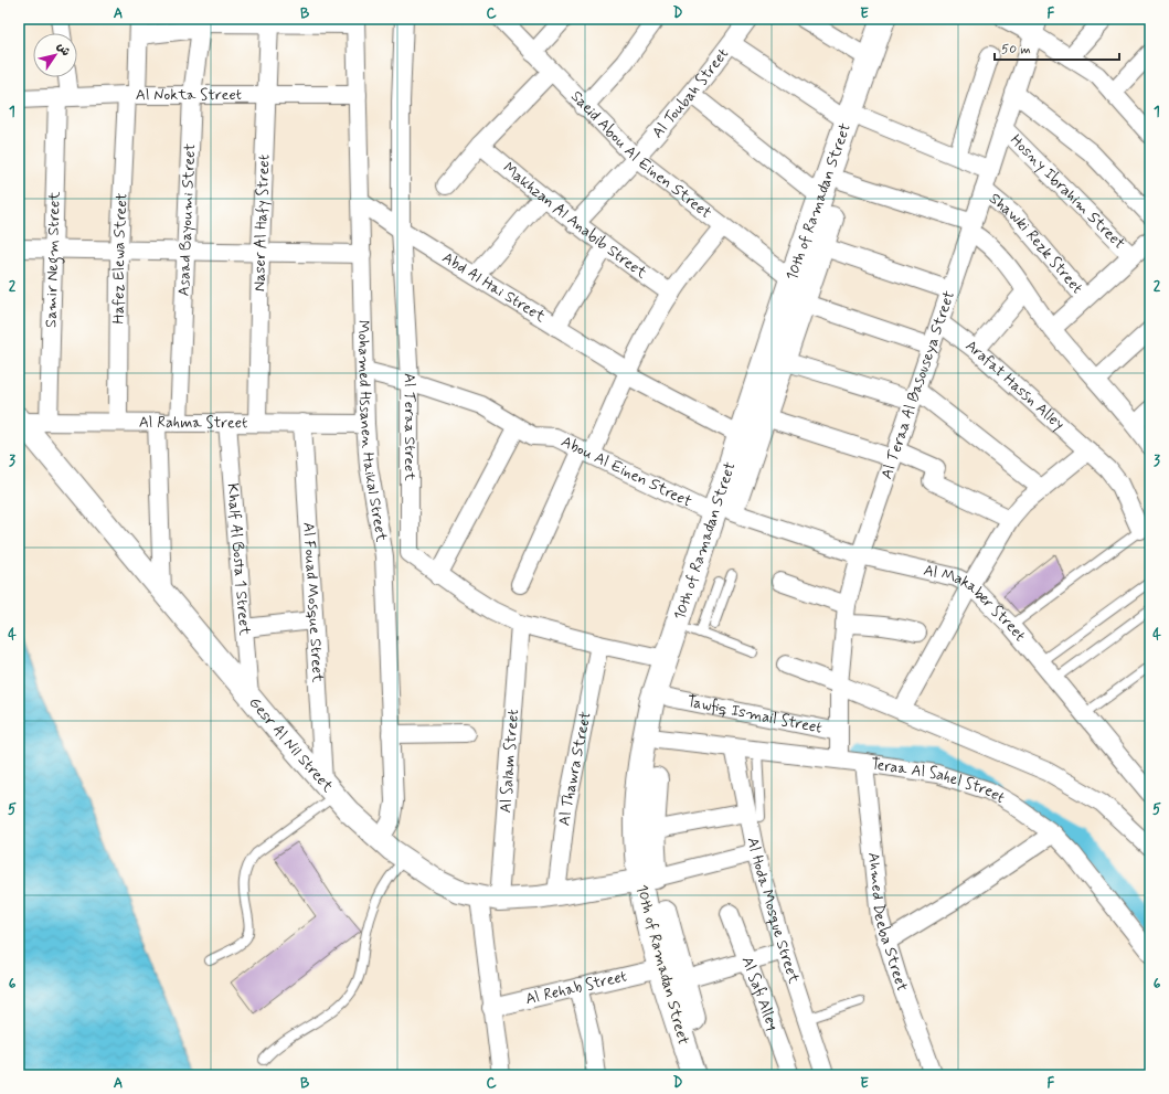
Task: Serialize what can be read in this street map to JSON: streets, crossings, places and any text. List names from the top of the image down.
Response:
{
  "streets": {
    "main road": ["10th of Ramadan Street"],
    "street": [
      "Al Toubah Street",
      "Al Nokta Street",
      "Saeid Abou Al Einen Street",
      "Hosny Ibrahim Street",
      "Asaad Bayoumi Street",
      "Makhzan Al Anabib Street",
      "Naser Al Hafy Street",
      "Shawki Rezk Street",
      "Hafez Elewa Street",
      "Samir Negm Street",
      "Abd Al Hai Street",
      "Al Teraa Al Basouseya Street",
      "Arafat Hassn Alley",
      "Al Rahma Street",
      "Al Teraa Street",
      "Mohamed Hssanen Haikal Street",
      "Abou Al Einen Street",
      "Khalf Al Bosta 1 Street",
      "Al Fouad Mosque Street",
      "Al Makaber Street",
      "Tawfiq Ismail Street",
      "Gesr Al Nil Street",
      "Al Salam Street",
      "Al Thawra Street",
      "Teraa Al Sahel Street",
      "Al Hoda Mosque Street",
      "Ahmed Deeba Street",
      "Al Rehab Street",
      "Al Safi Alley"
    ]
  },
  "crossings": [
    ["Al Toubah Street", "Saeid Abou Al Einen Street"],
    ["Al Toubah Street", "Makhzan Al Anabib Street"],
    ["Al Nokta Street", "Asaad Bayoumi Street"],
    ["Al Nokta Street", "Naser Al Hafy Street"],
    ["Al Nokta Street", "Hafez Elewa Street"],
    ["Al Nokta Street", "Samir Negm Street"],
    ["Al Nokta Street", "Mohamed Hssanen Haikal Street"],
    ["Saeid Abou Al Einen Street", "10th of Ramadan Street"],
    ["Hosny Ibrahim Street", "Al Teraa Al Basouseya Street"],
    ["10th of Ramadan Street", "Abd Al Hai Street"],
    ["10th of Ramadan Street", "Al Teraa Street"],
    ["10th of Ramadan Street", "Abou Al Einen Street"],
    ["10th of Ramadan Street", "Al Makaber Street"],
    ["10th of Ramadan Street", "Tawfiq Ismail Street"],
    ["10th of Ramadan Street", "Gesr Al Nil Street"],
    ["10th of Ramadan Street", "Teraa Al Sahel Street"],
    ["10th of Ramadan Street", "Al Rehab Street"],
    ["Asaad Bayoumi Street", "Al Rahma Street"],
    ["Naser Al Hafy Street", "Al Rahma Street"],
    ["Shawki Rezk Street", "Al Teraa Al Basouseya Street"],
    ["Hafez Elewa Street", "Al Rahma Street"],
    ["Samir Negm Street", "Al Rahma Street"],
    ["Abd Al Hai Street", "Al Teraa Street"],
    ["Abd Al Hai Street", "Mohamed Hssanen Haikal Street"],
    ["Al Teraa Al Basouseya Street", "Arafat Hassn Alley"],
    ["Al Teraa Al Basouseya Street", "Al Makaber Street"],
    ["Al Teraa Al Basouseya Street", "Tawfiq Ismail Street"],
    ["Al Teraa Al Basouseya Street", "Teraa Al Sahel Street"],
    ["Al Rahma Street", "Mohamed Hssanen Haikal Street"],
    ["Al Rahma Street", "Khalf Al Bosta 1 Street"],
    ["Al Rahma Street", "Al Fouad Mosque Street"],
    ["Al Rahma Street", "Gesr Al Nil Street"],
    ["Al Teraa Street", "Abou Al Einen Street"],
    ["Al Teraa Street", "Al Salam Street"],
    ["Al Teraa Street", "Al Thawra Street"],
    ["Mohamed Hssanen Haikal Street", "Abou Al Einen Street"],
    ["Mohamed Hssanen Haikal Street", "Gesr Al Nil Street"],
    ["Abou Al Einen Street", "Al Makaber Street"],
    ["Khalf Al Bosta 1 Street", "Gesr Al Nil Street"],
    ["Al Fouad Mosque Street", "Gesr Al Nil Street"],
    ["Gesr Al Nil Street", "Al Salam Street"],
    ["Gesr Al Nil Street", "Al Thawra Street"],
    ["Al Salam Street", "Al Rehab Street"],
    ["Teraa Al Sahel Street", "Al Hoda Mosque Street"],
    ["Teraa Al Sahel Street", "Ahmed Deeba Street"]
  ],
  "scale_bar": "50 m",
  "north": "top right",
  "grid": {
    "columns": [
      "A",
      "B",
      "C",
      "D",
      "E",
      "F"
    ],
    "rows": [
      "1",
      "2",
      "3",
      "4",
      "5",
      "6"
    ]
  }
}
